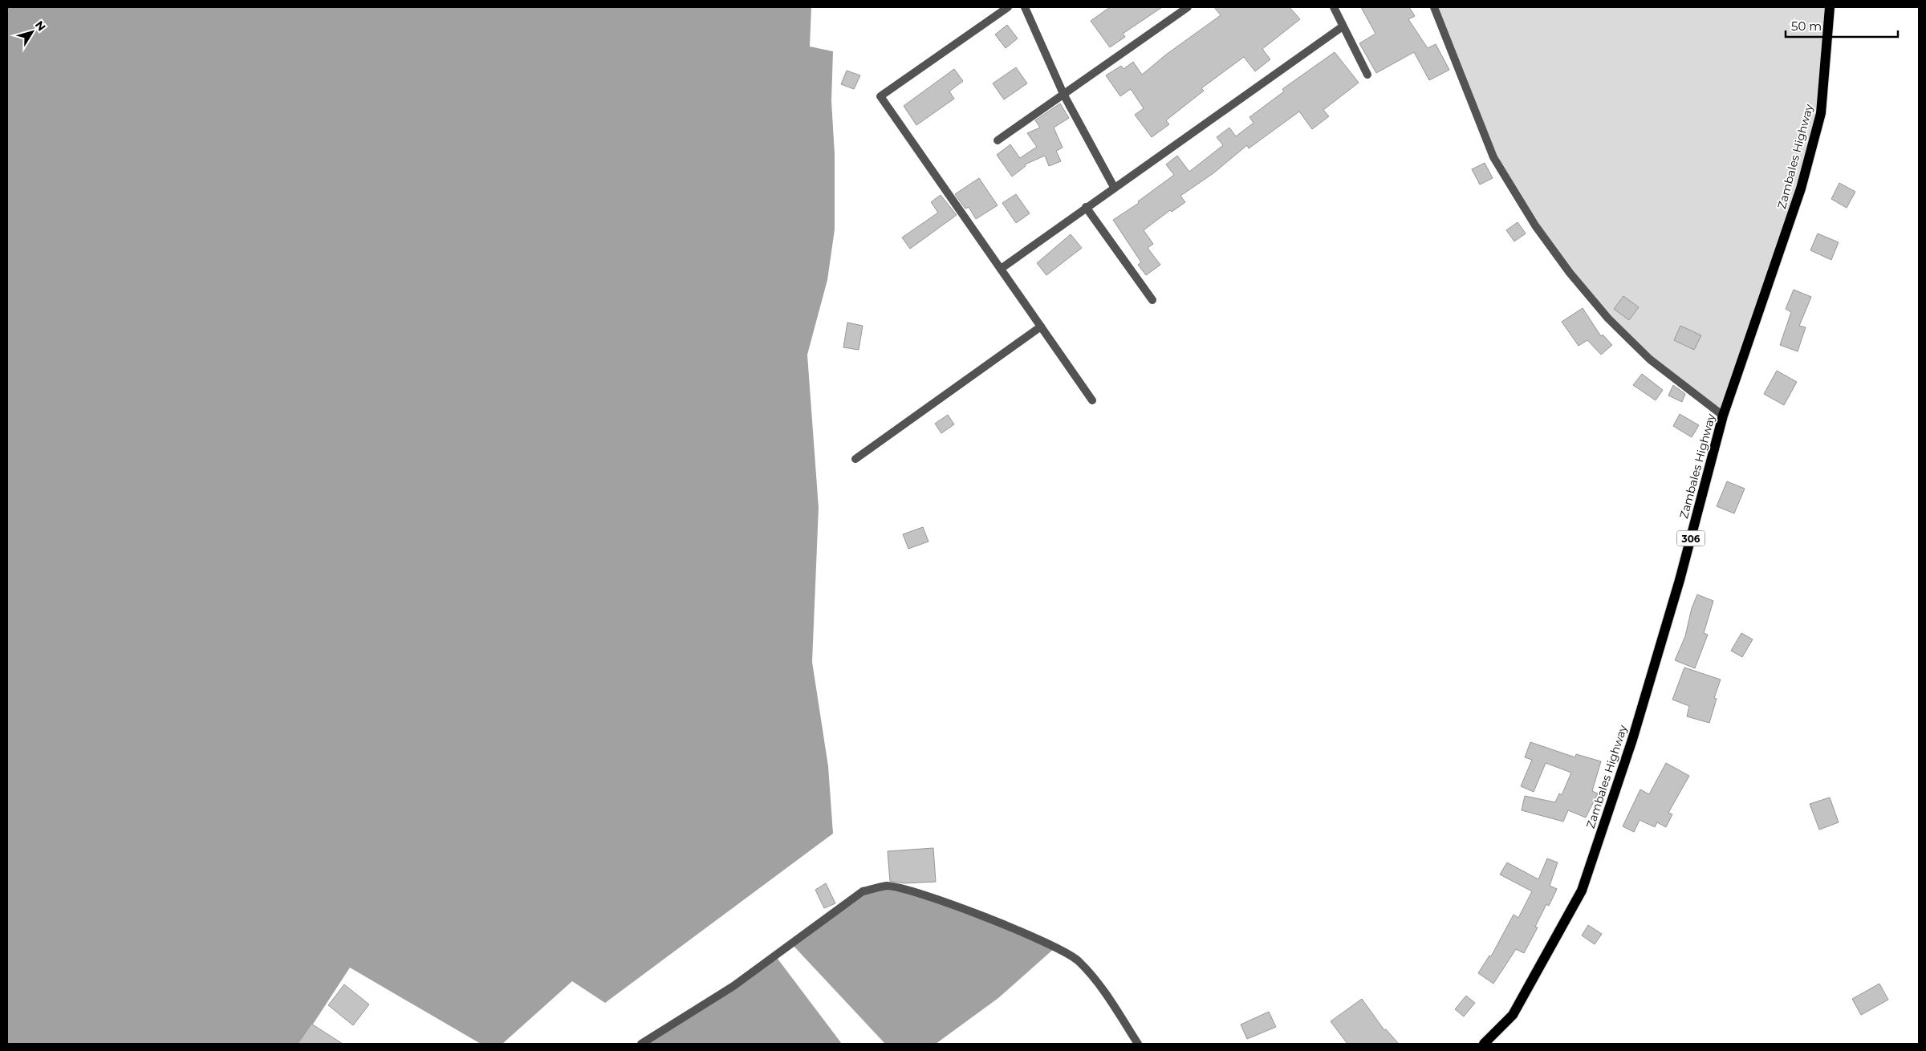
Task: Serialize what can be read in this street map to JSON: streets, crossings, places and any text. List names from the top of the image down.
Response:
{
  "streets": {
    "main road": ["Zambales Highway", "306"]
  },
  "scale_bar": "50 m",
  "north": "top right"
}
